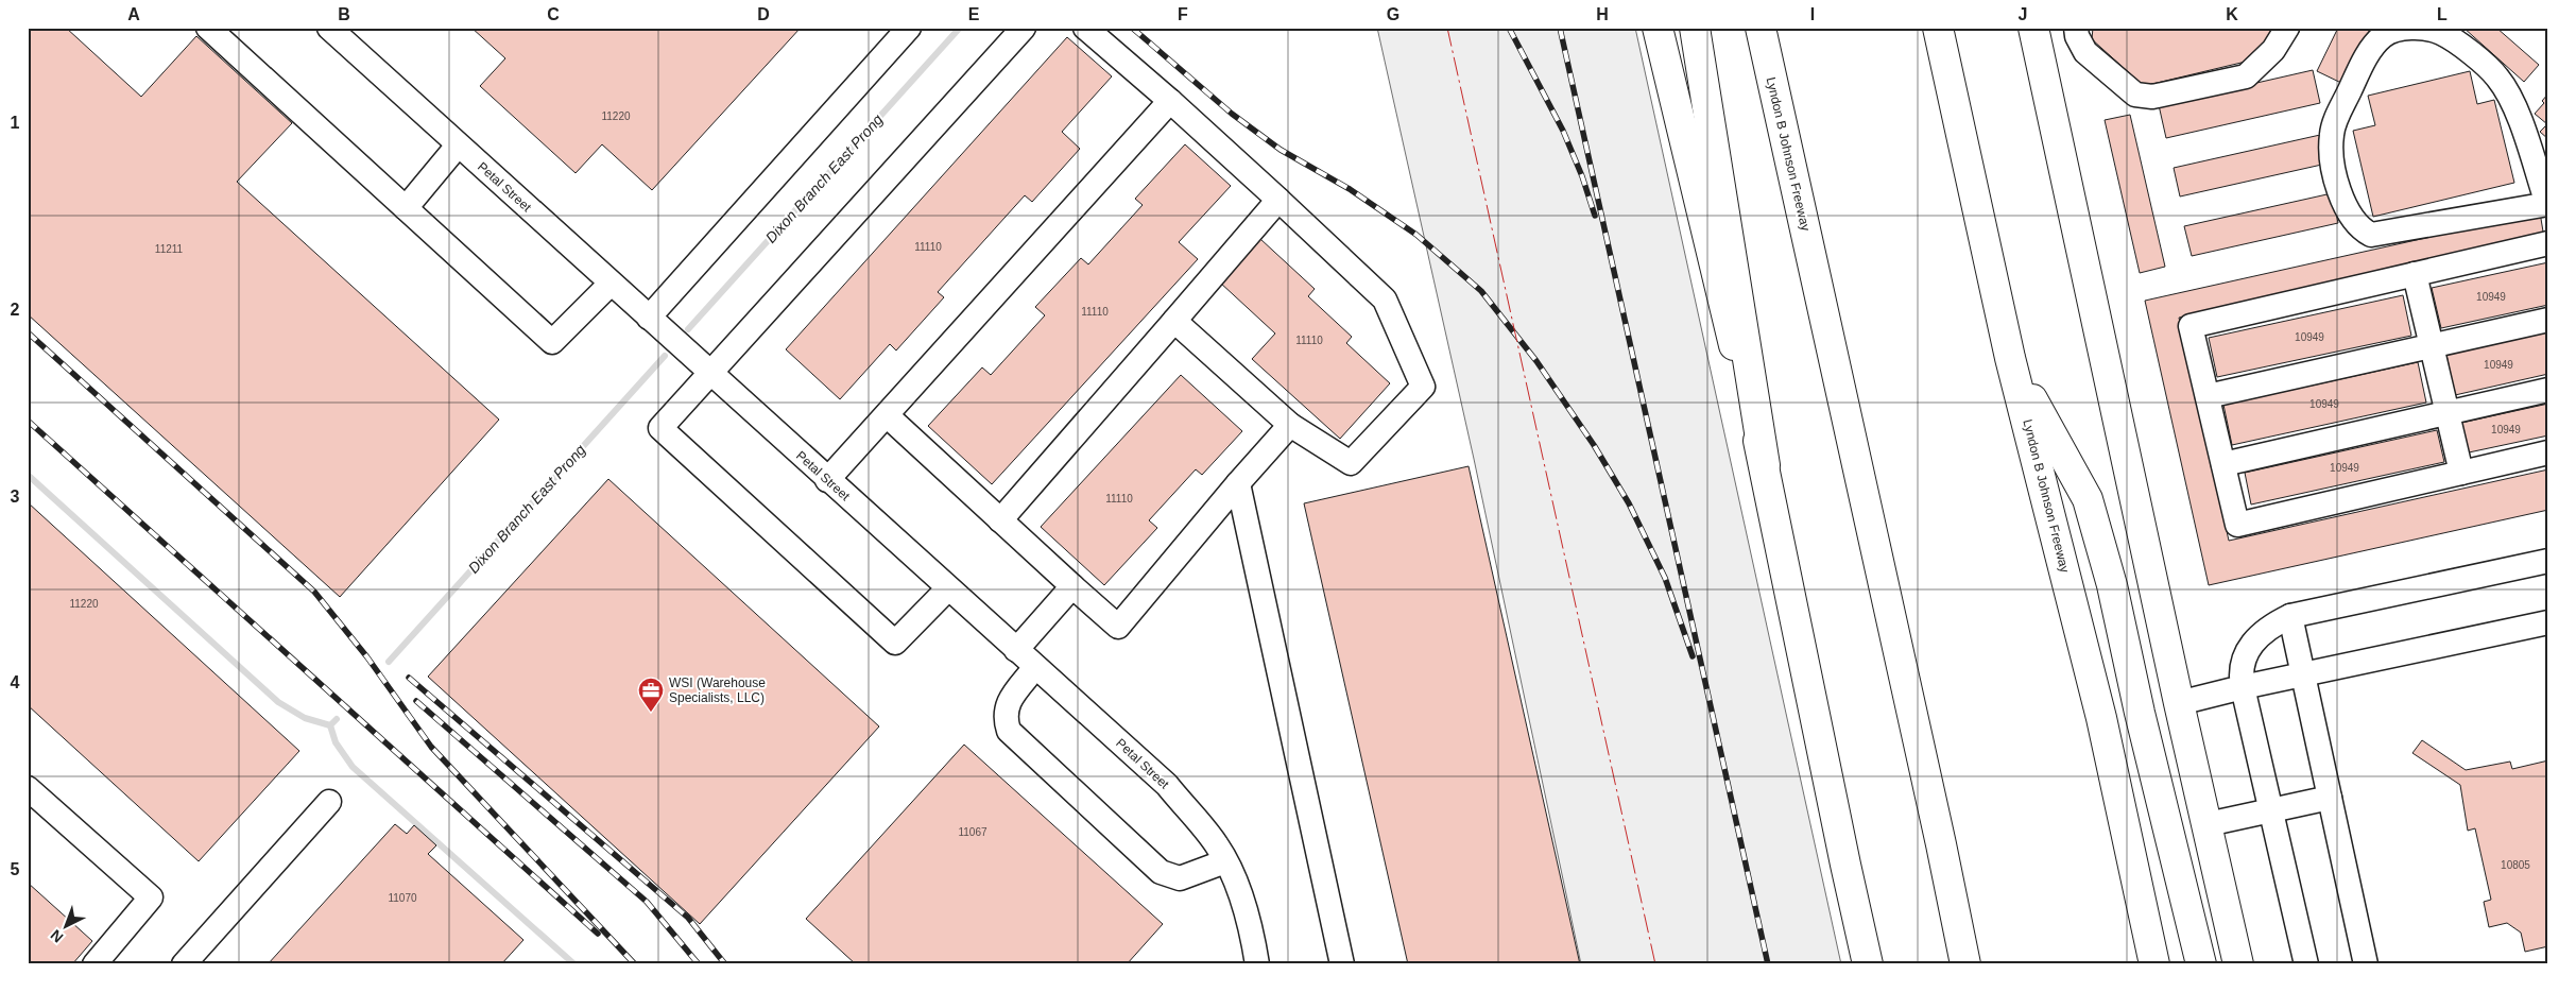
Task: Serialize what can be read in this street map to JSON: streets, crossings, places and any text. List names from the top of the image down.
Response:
{
  "streets": {
    "main road": ["Lyndon B Johnson Freeway"],
    "street": ["Petal Street"]
  },
  "water": ["Dixon Branch East Prong"],
  "places": {
    "office": ["WSI (Warehouse Specialists, LLC)"]
  },
  "house_numbers": [
    "11220",
    "11110",
    "11211",
    "10949",
    "11110",
    "10949",
    "11110",
    "10949",
    "10949",
    "10949",
    "10949",
    "11110",
    "11220",
    "11067",
    "10805",
    "11070"
  ],
  "north": "bottom left",
  "grid": {
    "columns": [
      "A",
      "B",
      "C",
      "D",
      "E",
      "F",
      "G",
      "H",
      "I",
      "J",
      "K",
      "L"
    ],
    "rows": [
      "1",
      "2",
      "3",
      "4",
      "5"
    ]
  }
}
